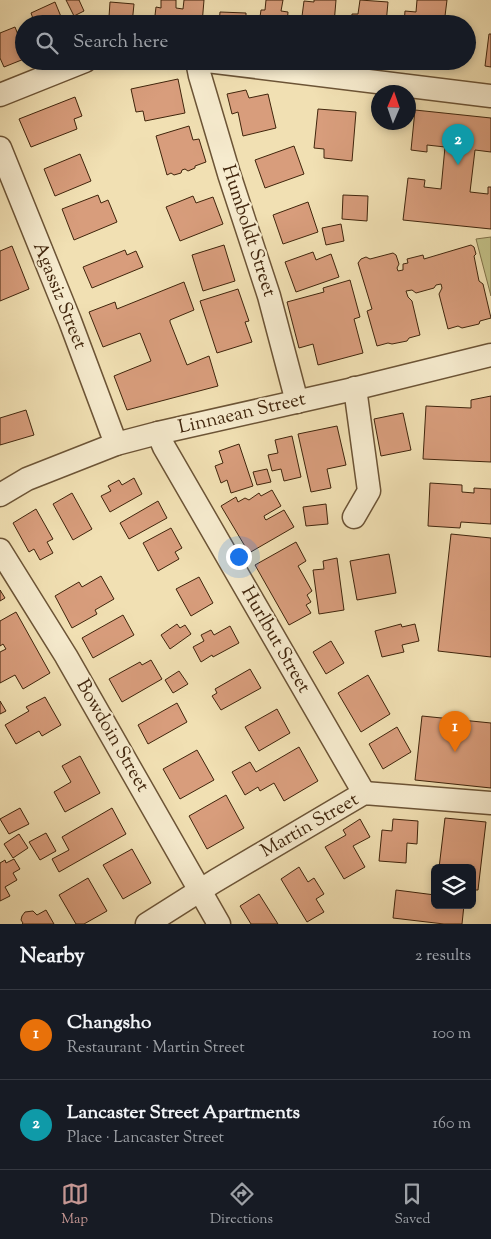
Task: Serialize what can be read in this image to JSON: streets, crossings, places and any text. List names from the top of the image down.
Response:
{
  "streets": {
    "street": [
      "Humboldt Street",
      "Agassiz Street",
      "Linnaean Street",
      "Hurlbut Street",
      "Bowdoin Street",
      "Martin Street"
    ]
  },
  "crossings": [
    ["Humboldt Street", "Linnaean Street"],
    ["Agassiz Street", "Linnaean Street"],
    ["Linnaean Street", "Hurlbut Street"],
    ["Hurlbut Street", "Martin Street"],
    ["Bowdoin Street", "Martin Street"]
  ],
  "north": "top",
  "page": {
    "search": "Search here",
    "pins": ["2", "1"],
    "heading": ["Nearby", "2 results"],
    "list": [
      {
        "mark": "1",
        "name": "Changsho",
        "note": "Restaurant · Martin Street",
        "value": "100 m"
      },
      {
        "mark": "2",
        "name": "Lancaster Street Apartments",
        "note": "Place · Lancaster Street",
        "value": "160 m"
      }
    ],
    "nav": ["Map", "Directions", "Saved"]
  }
}
